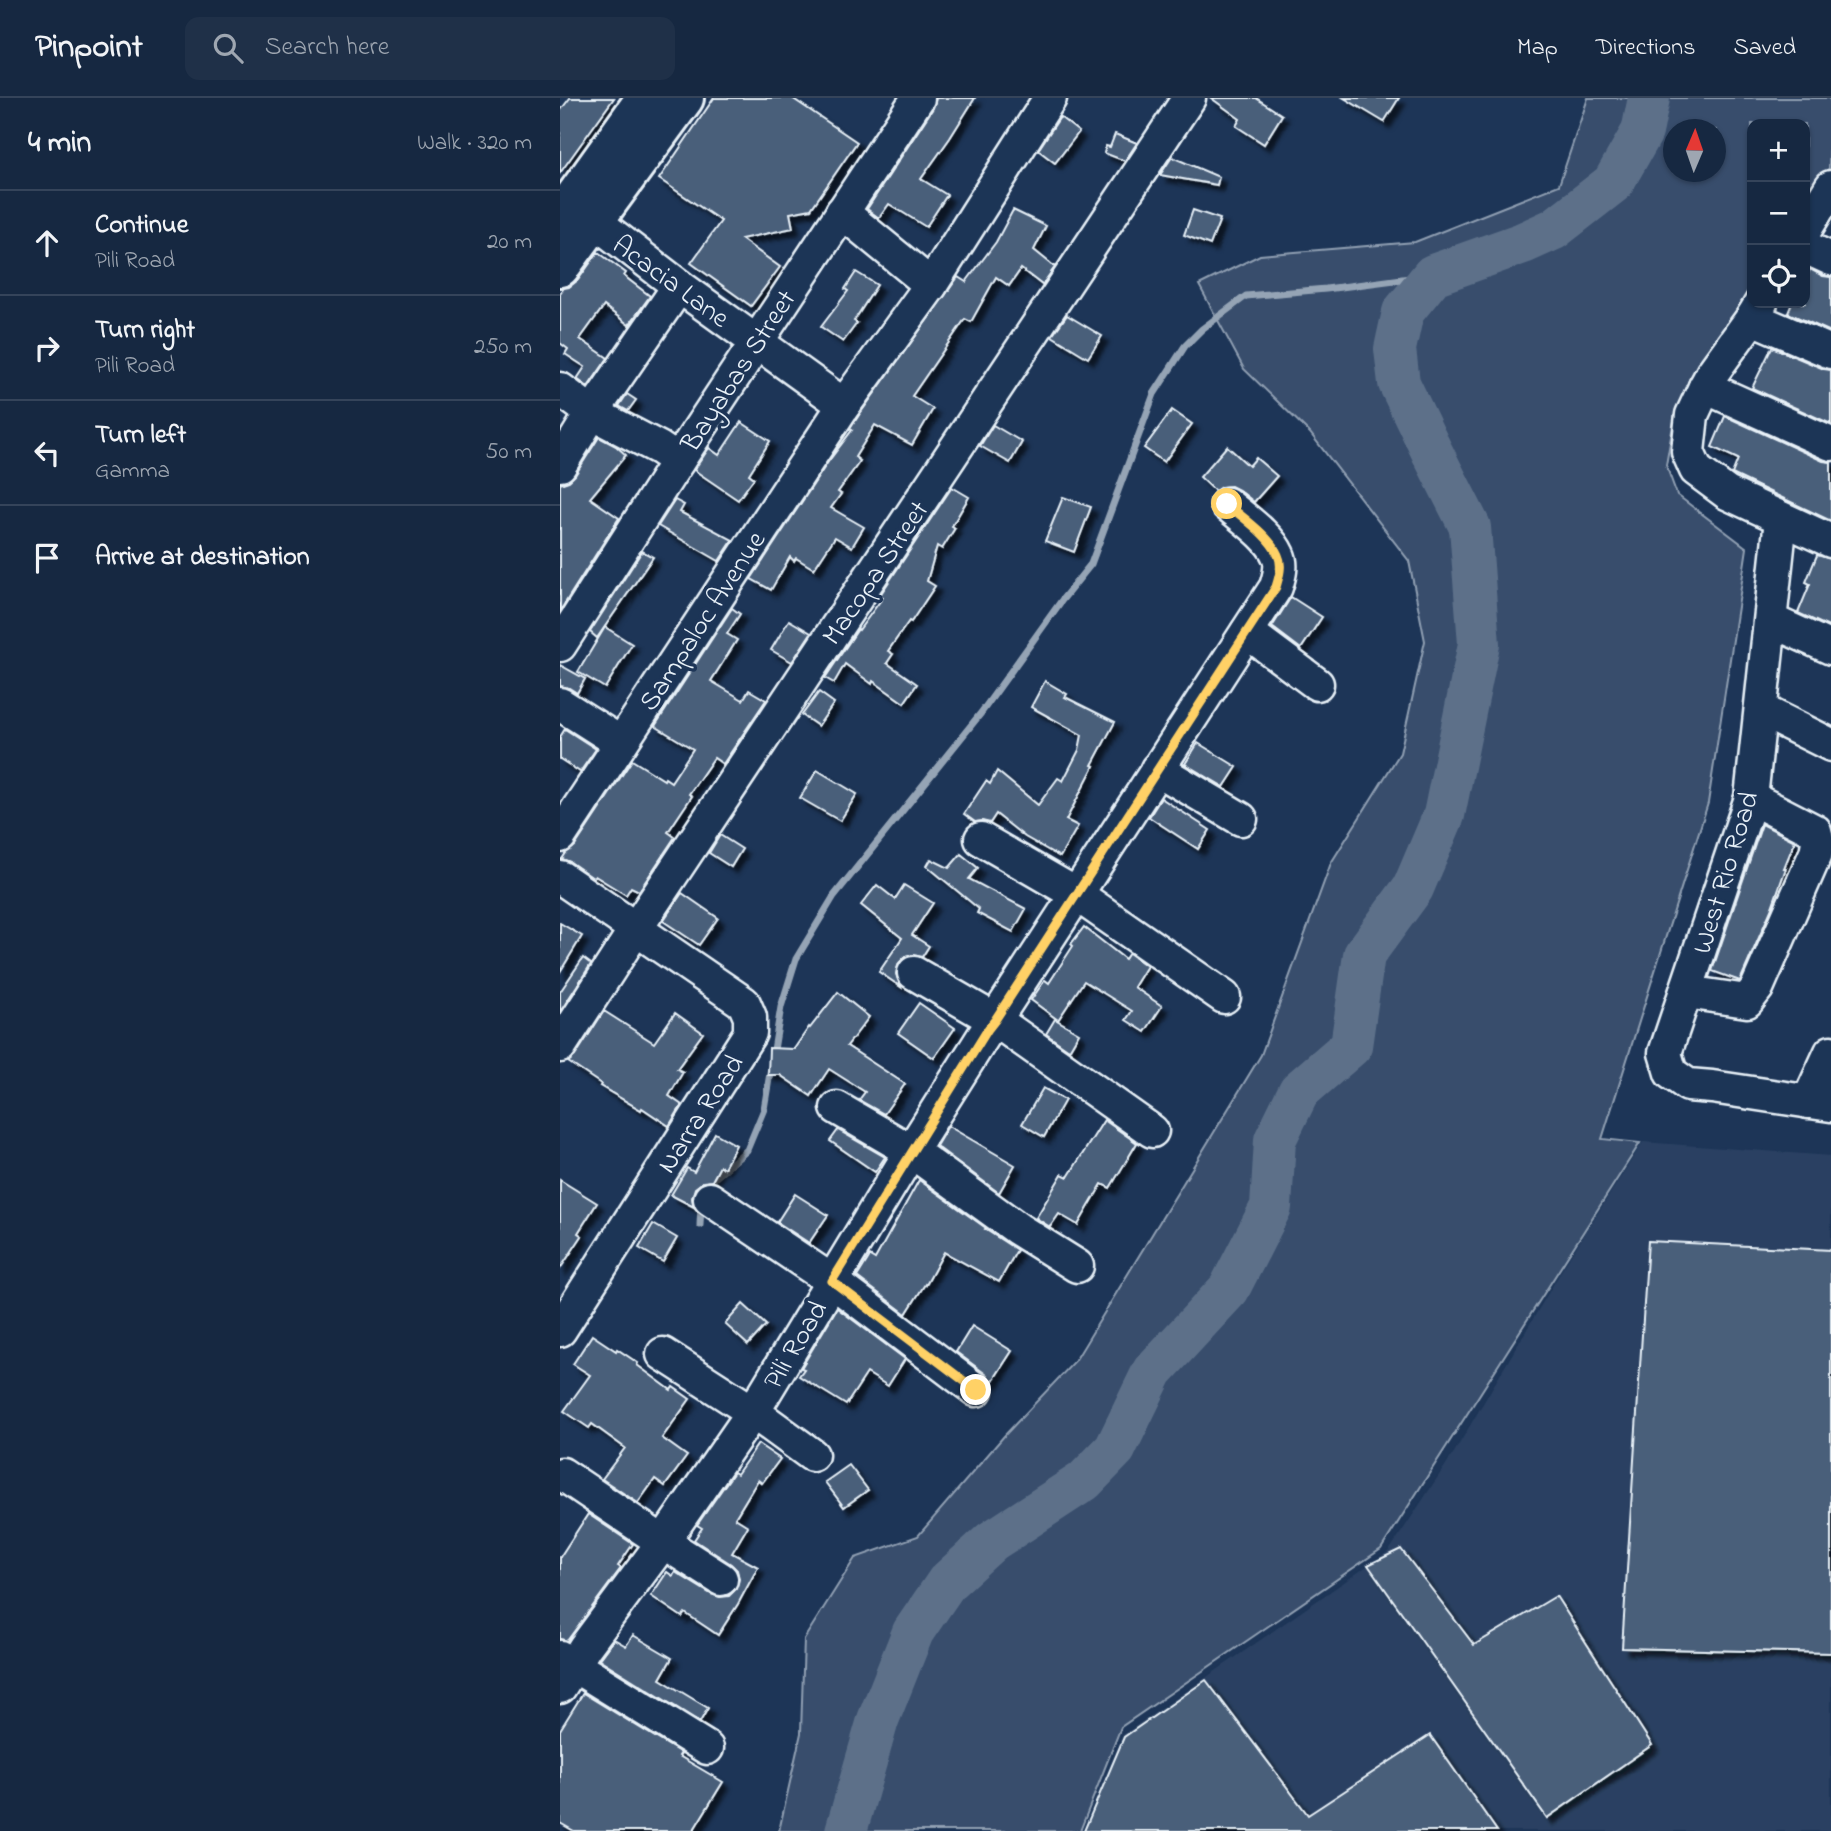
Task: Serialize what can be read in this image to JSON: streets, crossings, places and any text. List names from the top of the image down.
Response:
{
  "streets": {
    "street": [
      "Acacia Lane",
      "Bayabas Street",
      "Macopa Street",
      "Sampaloc Avenue",
      "West Rio Road",
      "Narra Road",
      "Pili Road"
    ]
  },
  "crossings": [
    ["Acacia Lane", "Bayabas Street"],
    ["Acacia Lane", "Sampaloc Avenue"],
    ["Macopa Street", "Narra Road"]
  ],
  "north": "top",
  "page": {
    "header": "Pinpoint",
    "search": "Search here",
    "nav": ["Map", "Directions", "Saved"],
    "heading": ["4 min", "Walk · 320 m"],
    "map_buttons": ["+", "−"],
    "list": [
      ["Continue", "Pili Road", "20 m"],
      ["Turn right", "Pili Road", "250 m"],
      ["Turn left", "Gamma", "50 m"],
      "Arrive at destination"
    ]
  }
}
